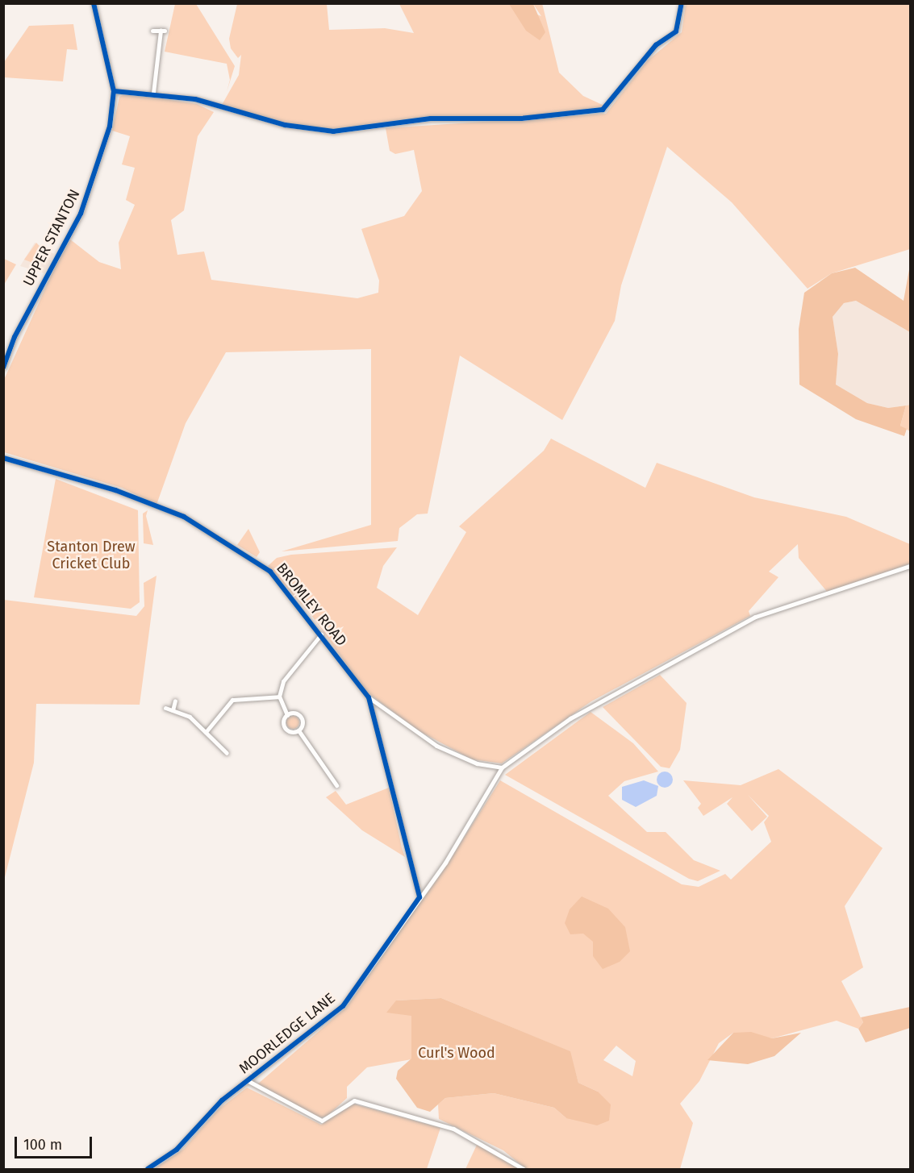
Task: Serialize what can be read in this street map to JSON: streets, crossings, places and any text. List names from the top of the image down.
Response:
{
  "streets": {
    "street": ["UPPER STANTON", "BROMLEY ROAD", "MOORLEDGE LANE"]
  },
  "crossings": [
    ["BROMLEY ROAD", "MOORLEDGE LANE"]
  ],
  "parks": ["Stanton Drew Cricket Club", "Curl's Wood"],
  "scale_bar": "100 m"
}
